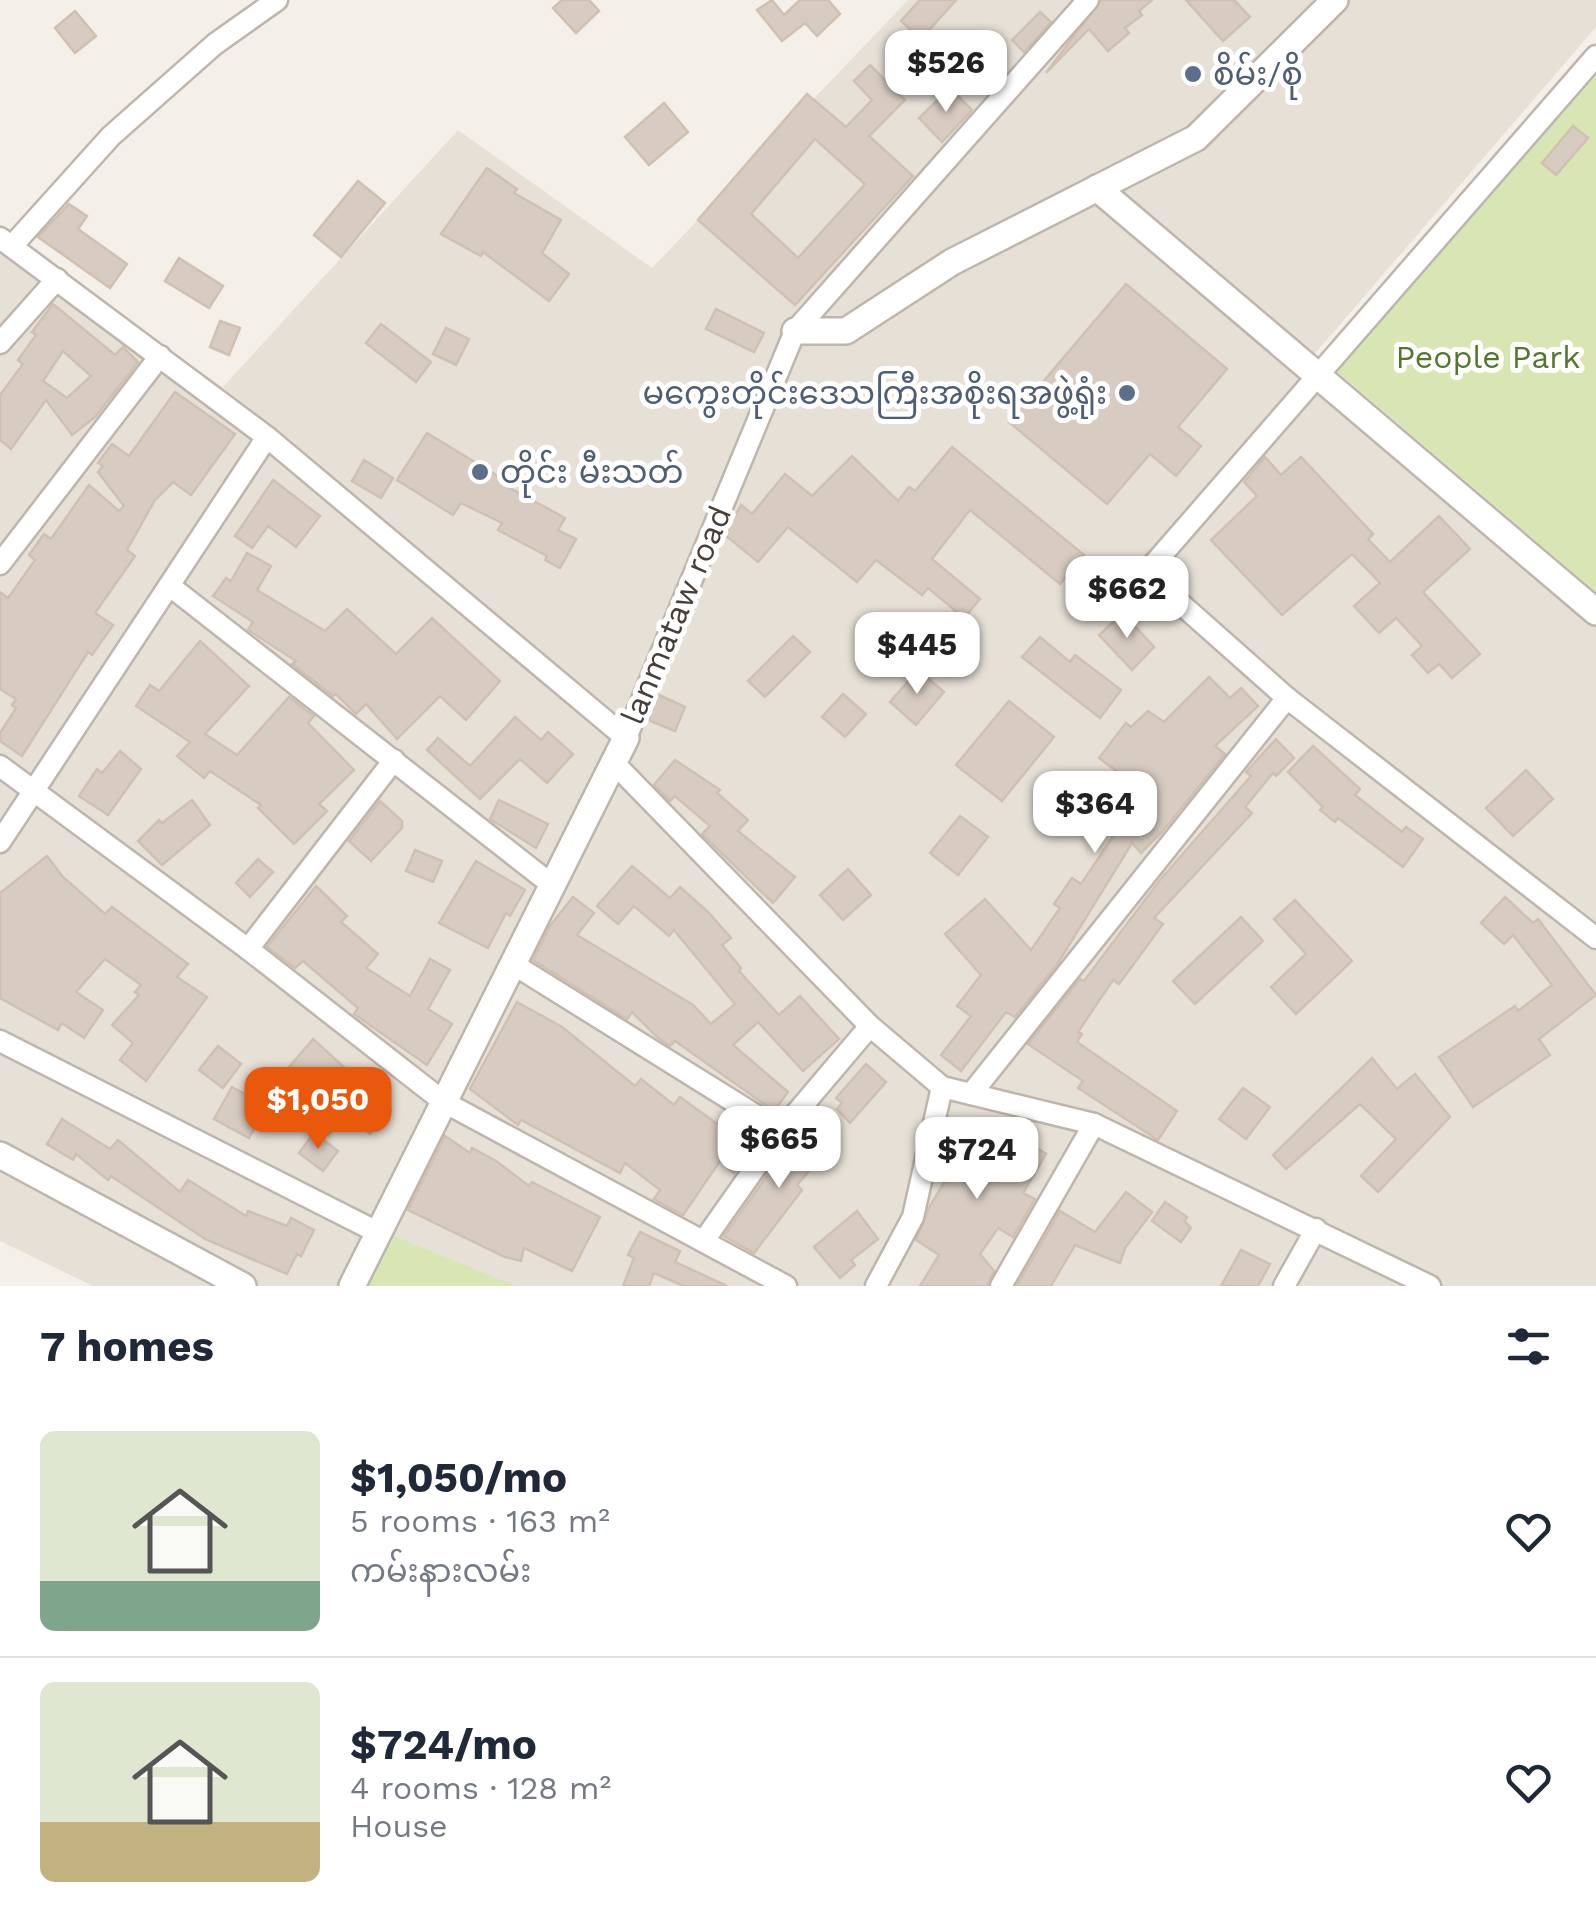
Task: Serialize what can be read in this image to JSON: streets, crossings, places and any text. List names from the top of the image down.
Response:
{
  "streets": {
    "street": ["lanmataw road"]
  },
  "parks": ["People Park"],
  "places": ["စိမ်း/စို", "မကွေးတိုင်းဒေသကြီးအစိုးရအဖွဲ့ရုံး", "တိုင်း မီးသတ်"],
  "page": {
    "price": [
      "$526",
      "$662",
      "$445",
      "$364",
      "$1,050",
      "$665",
      "$724"
    ],
    "heading": "7 homes",
    "list": [
      {
        "name": "$1,050/mo",
        "note": "5 rooms · 163 m² · ကမ်းနားလမ်း"
      },
      {
        "name": "$724/mo",
        "note": "4 rooms · 128 m² · House"
      }
    ]
  }
}
